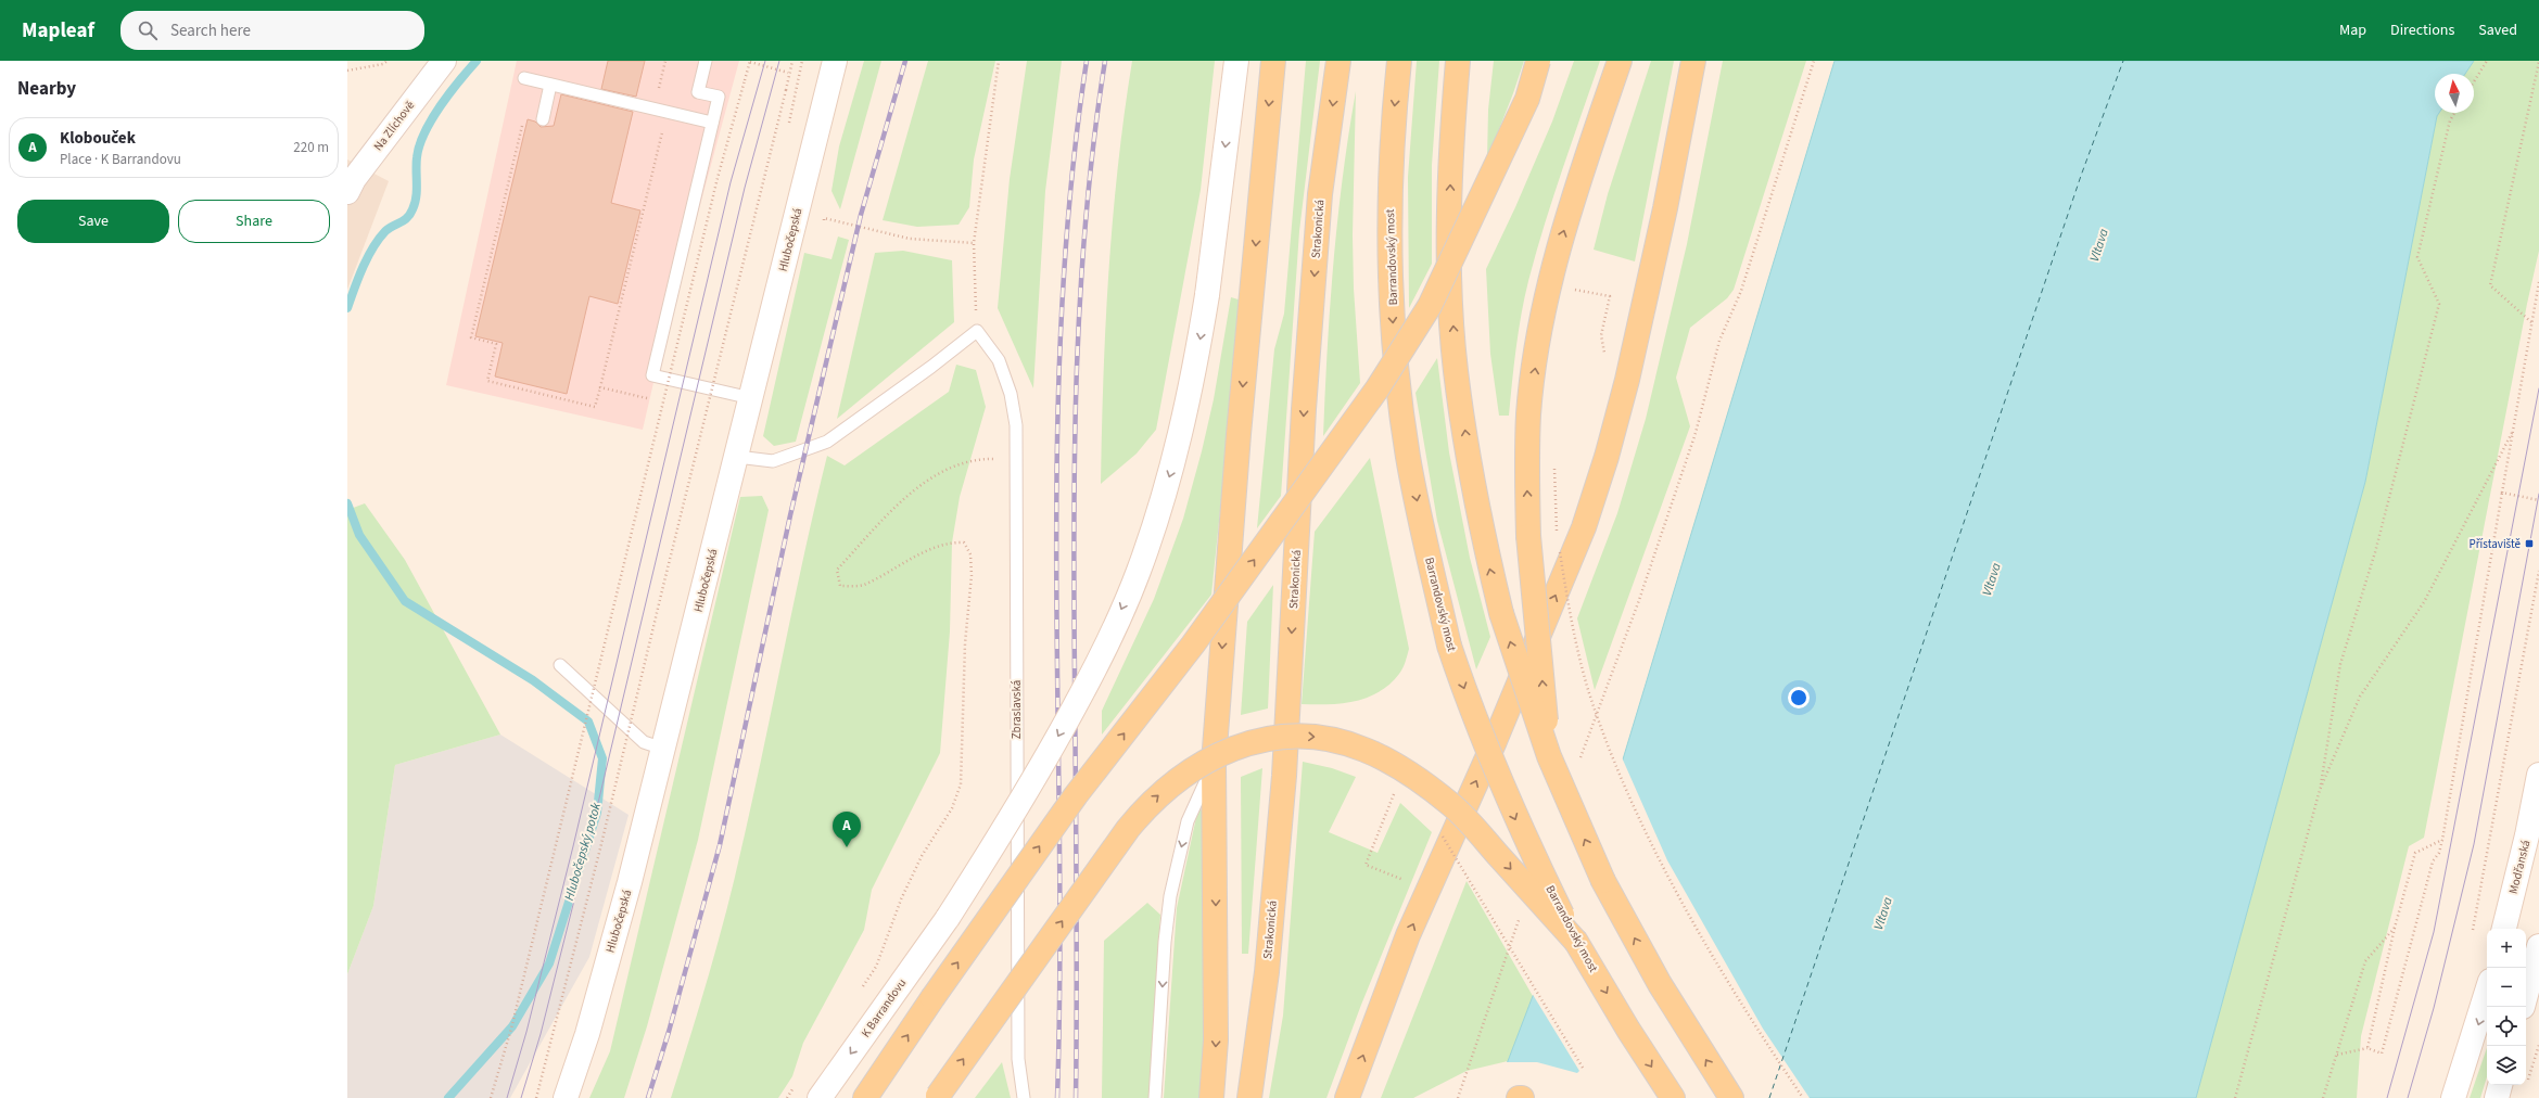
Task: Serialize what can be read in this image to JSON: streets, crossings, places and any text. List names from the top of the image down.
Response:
{
  "streets": {
    "main road": [
      "Na Zlíchově",
      "Strakonická",
      "Hlubočepská",
      "Barrandovský most",
      "Modřanská",
      "K Barrandovu"
    ],
    "lane": ["Zbraslavská"]
  },
  "water": ["Vltava", "Hlubočepský potok"],
  "places": {
    "transit": ["Přístaviště"]
  },
  "north": "top",
  "page": {
    "header": "Mapleaf",
    "search": "Search here",
    "nav": ["Map", "Directions", "Saved"],
    "heading": "Nearby",
    "list": [
      {
        "mark": "A",
        "name": "Klobouček",
        "note": "Place · K Barrandovu",
        "value": "220 m"
      }
    ],
    "buttons": ["Save", "Share"],
    "pins": "A",
    "map_buttons": ["+", "−"]
  }
}
